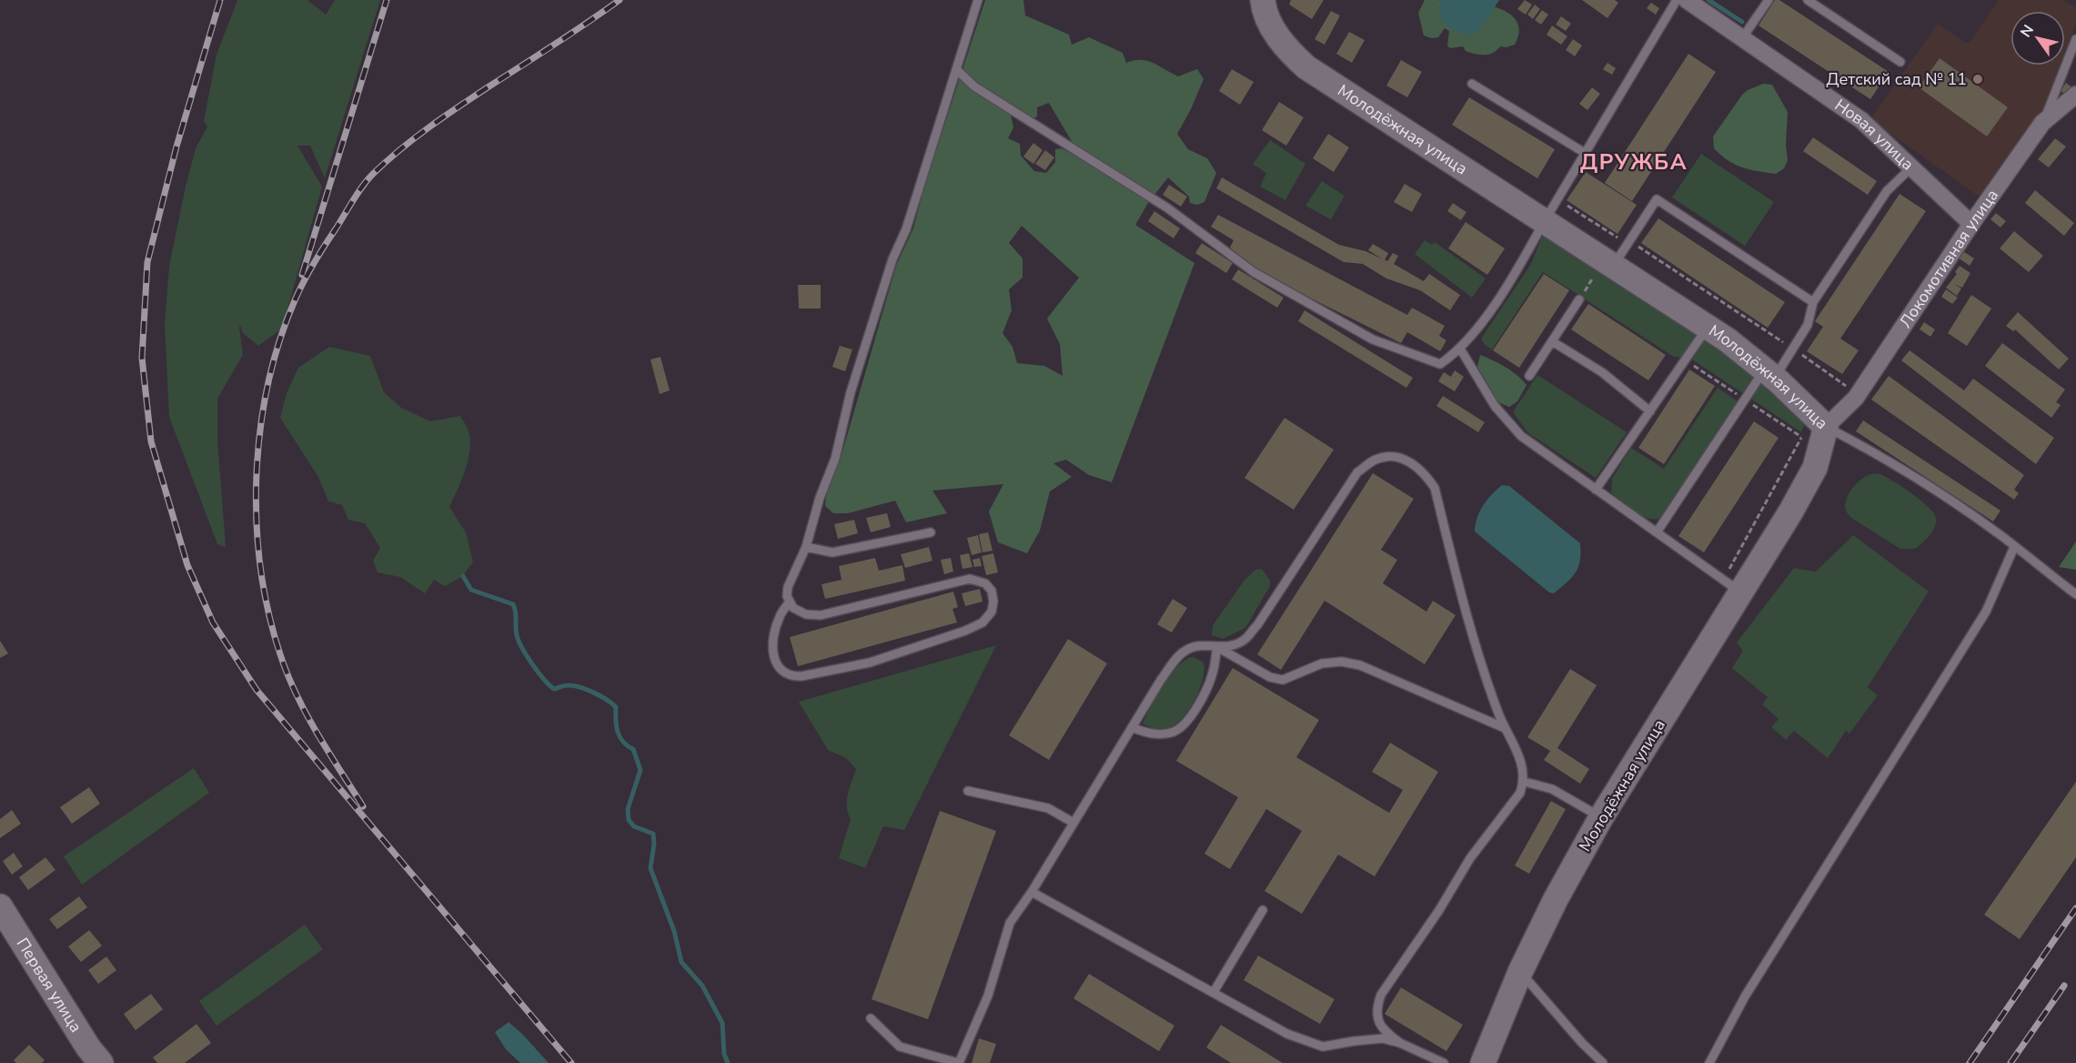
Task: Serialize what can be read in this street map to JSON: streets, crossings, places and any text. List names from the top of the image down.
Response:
{
  "streets": {
    "street": [
      "Молодёжная улица",
      "Новая улица",
      "Локомотивная улица",
      "Первая улица"
    ]
  },
  "crossings": [
    ["Молодёжная улица", "Локомотивная улица"],
    ["Новая улица", "Локомотивная улица"]
  ],
  "districts": ["ДРУЖБА"],
  "places": ["Детский сад № 11"],
  "north": "top left"
}
